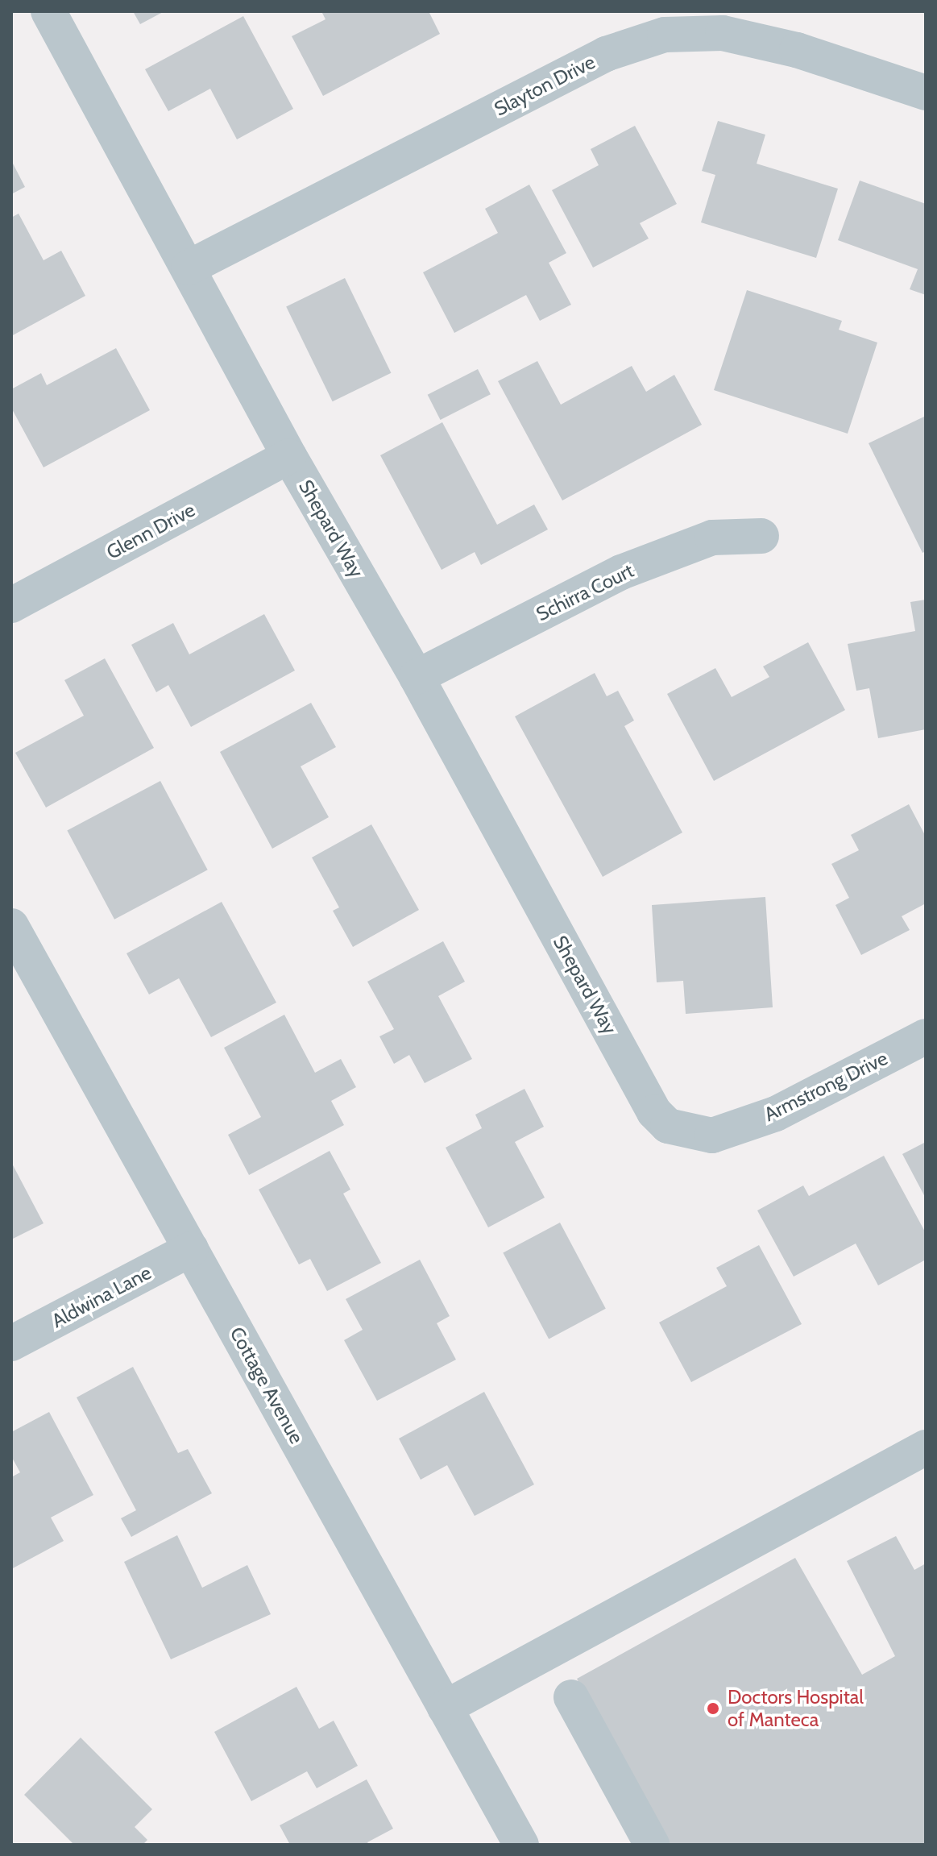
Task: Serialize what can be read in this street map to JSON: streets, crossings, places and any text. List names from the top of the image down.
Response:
{
  "streets": {
    "street": [
      "Slayton Drive",
      "Shepard Way",
      "Glenn Drive",
      "Schirra Court",
      "Armstrong Drive",
      "Aldwina Lane",
      "Cottage Avenue"
    ]
  },
  "crossings": [
    ["Slayton Drive", "Shepard Way"],
    ["Shepard Way", "Glenn Drive"],
    ["Shepard Way", "Schirra Court"],
    ["Shepard Way", "Armstrong Drive"],
    ["Aldwina Lane", "Cottage Avenue"]
  ],
  "places": ["Doctors Hospital of Manteca"]
}
